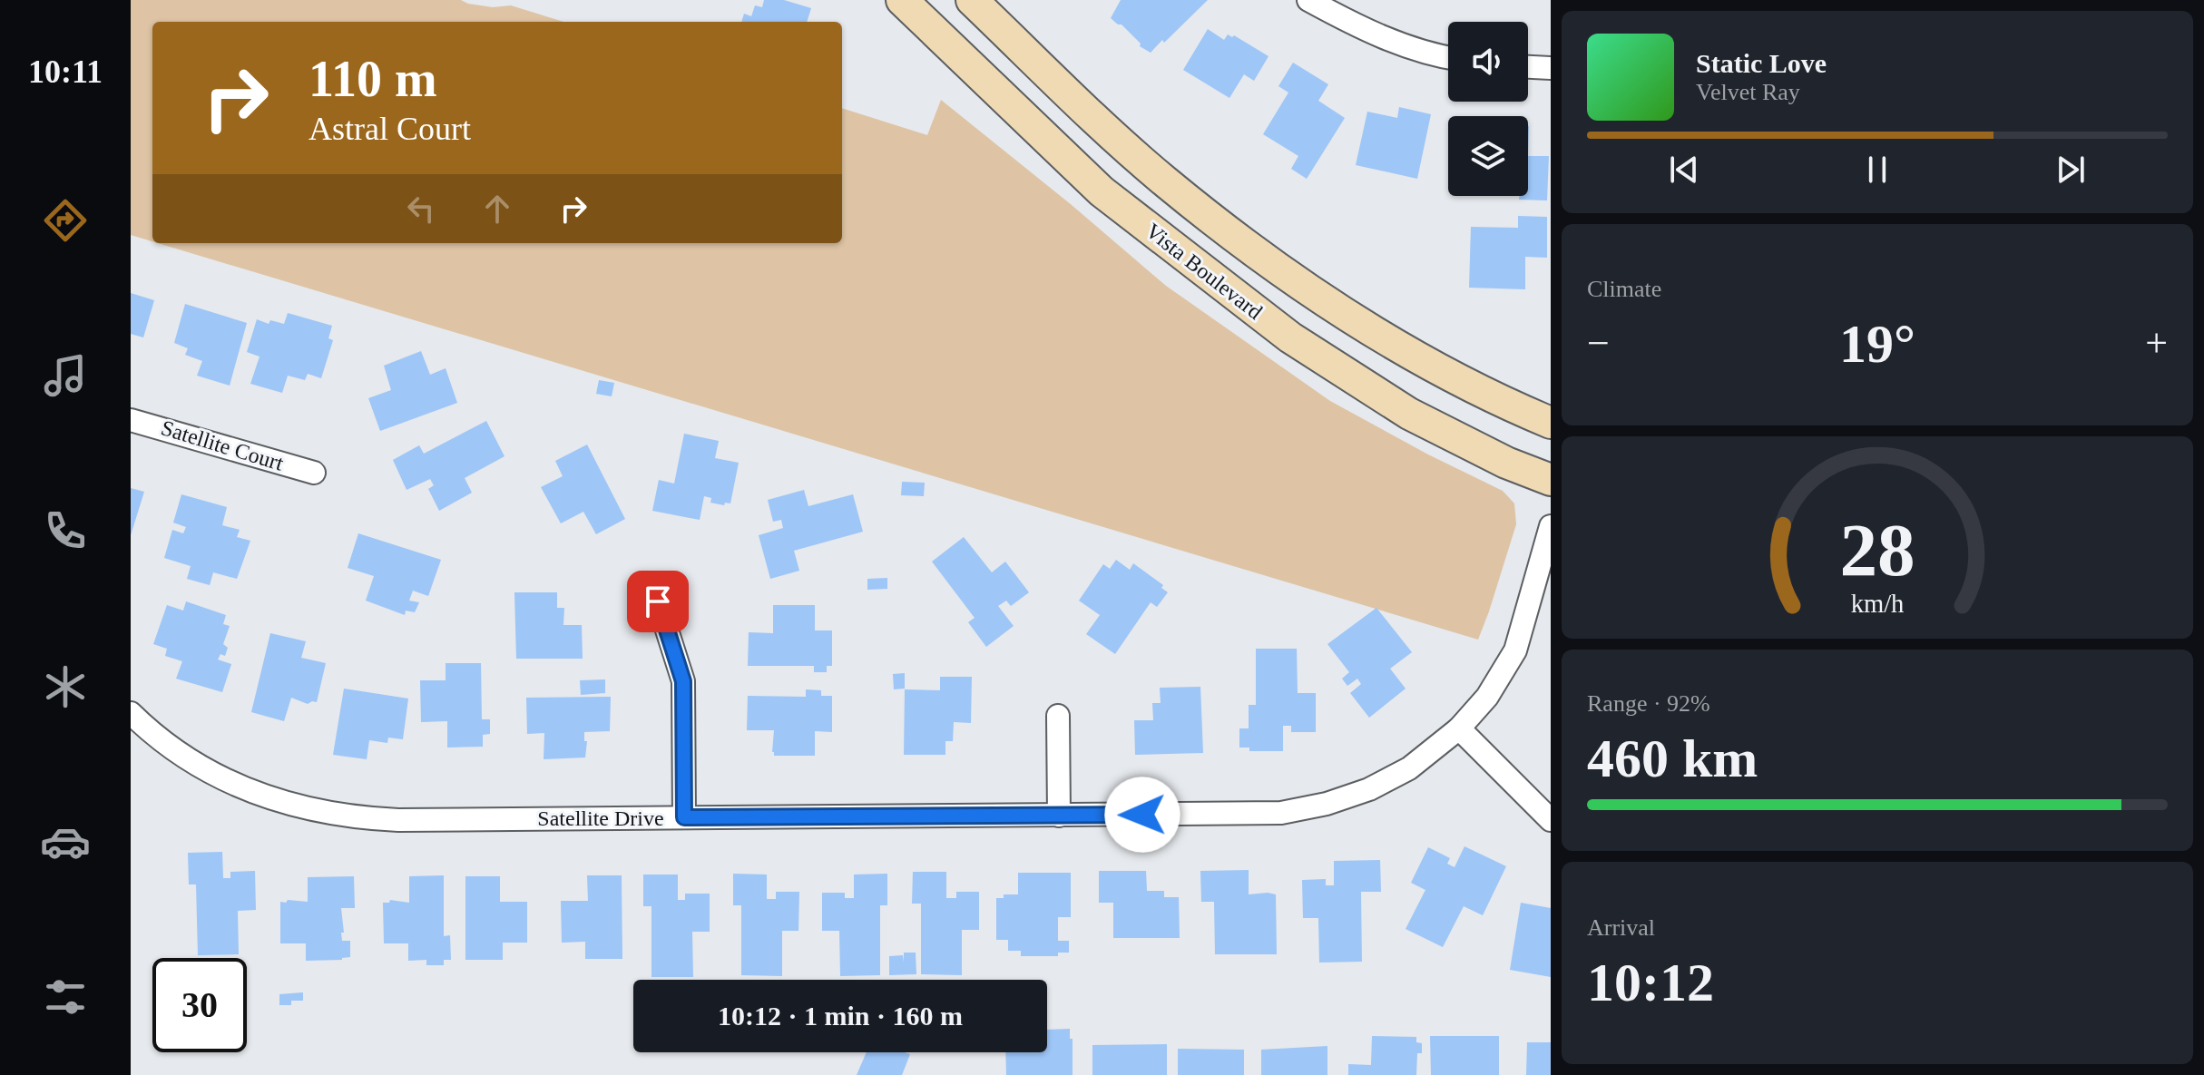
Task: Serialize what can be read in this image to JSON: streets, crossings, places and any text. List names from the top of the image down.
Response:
{
  "streets": {
    "main road": ["Vista Boulevard"],
    "street": ["Satellite Court", "Satellite Drive"]
  },
  "page": {
    "tabs": "10:11",
    "turn": ["110 m", "Astral Court"],
    "song": ["Static Love", "Velvet Ray"],
    "tile": [
      "Climate",
      ["Range · 92%", "460 km"],
      ["Arrival", "10:12"]
    ],
    "heat": ["−", "19°", "+"],
    "limit": "30",
    "trip": "10:12 · 1 min · 160 m",
    "gauge": ["28", "km/h"]
  }
}
